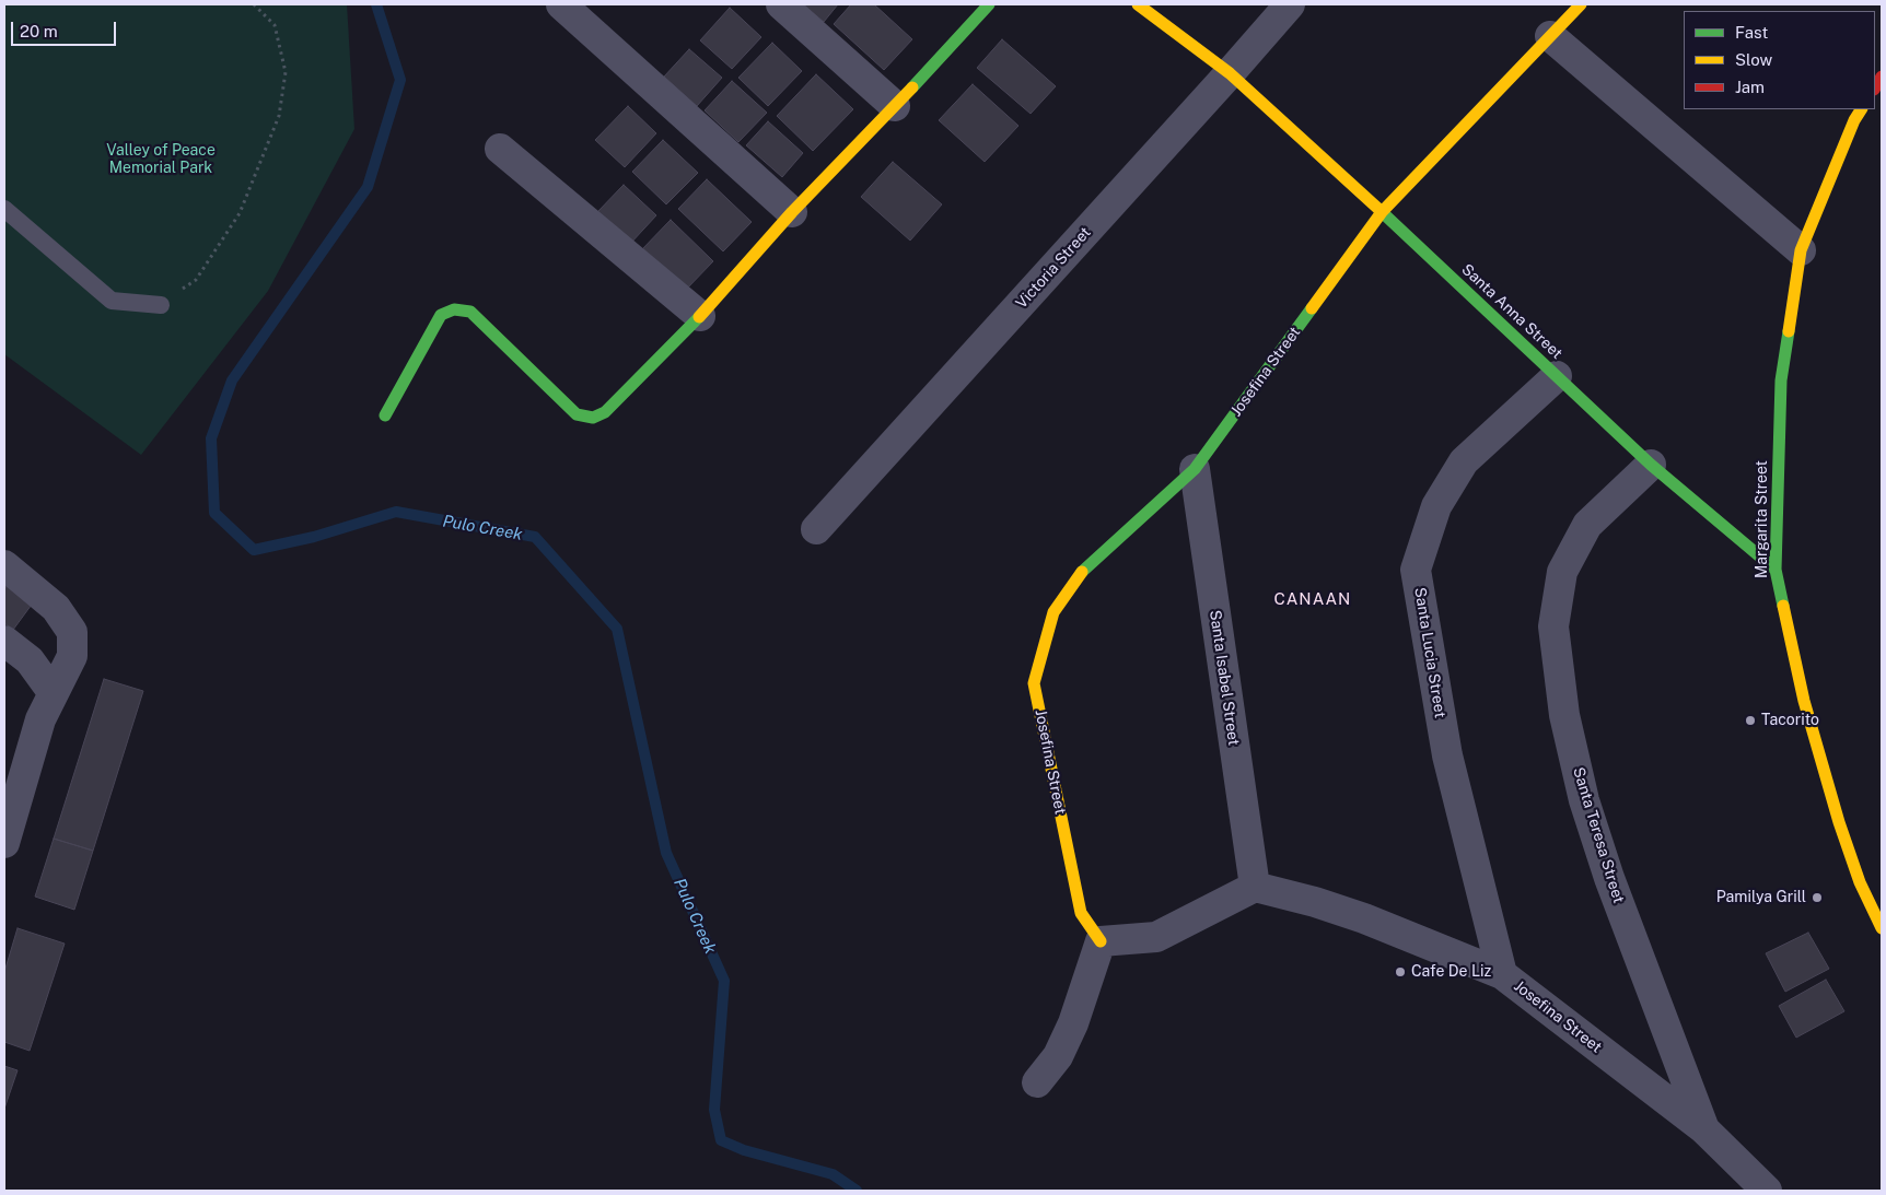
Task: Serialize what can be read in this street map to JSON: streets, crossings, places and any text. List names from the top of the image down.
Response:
{
  "streets": {
    "street": [
      "Victoria Street",
      "Santa Anna Street",
      "Josefina Street",
      "Margarita Street",
      "Santa Lucia Street",
      "Santa Isabel Street",
      "Santa Teresa Street"
    ]
  },
  "crossings": [
    ["Victoria Street", "Santa Anna Street"],
    ["Santa Anna Street", "Josefina Street"],
    ["Santa Anna Street", "Margarita Street"],
    ["Santa Anna Street", "Santa Lucia Street"],
    ["Santa Anna Street", "Santa Teresa Street"],
    ["Josefina Street", "Santa Lucia Street"],
    ["Josefina Street", "Santa Isabel Street"],
    ["Josefina Street", "Santa Teresa Street"]
  ],
  "districts": ["CANAAN"],
  "water": ["Pulo Creek"],
  "parks": ["Valley of Peace Memorial Park"],
  "places": ["Tacorito", "Pamilya Grill", "Cafe De Liz"],
  "legend": ["Fast", "Slow", "Jam"],
  "scale_bar": "20 m"
}
